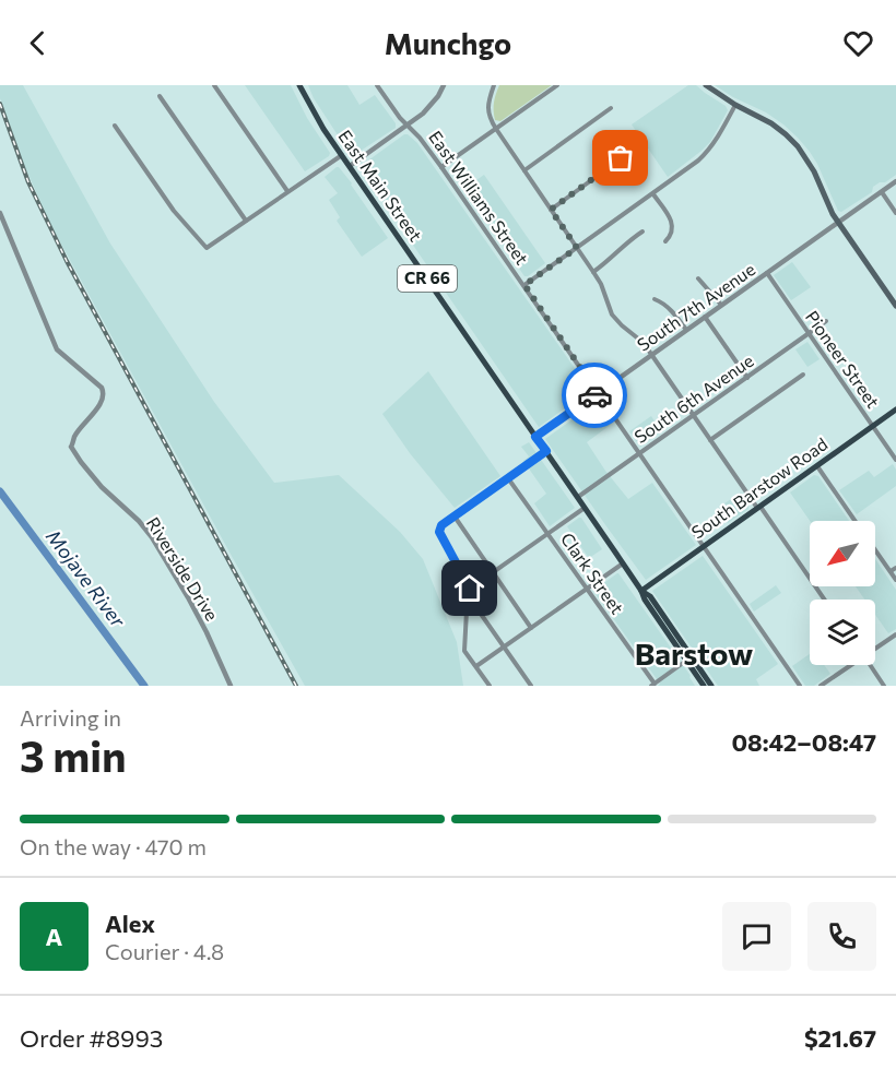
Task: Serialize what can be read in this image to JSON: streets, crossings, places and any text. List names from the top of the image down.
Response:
{
  "streets": {
    "main road": ["East Main Street", "CR 66", "South Barstow Road"],
    "street": [
      "East Williams Street",
      "South 7th Avenue",
      "Pioneer Street",
      "South 6th Avenue",
      "Riverside Drive",
      "Clark Street"
    ]
  },
  "crossings": [
    ["East Main Street", "South 7th Avenue"],
    ["East Main Street", "South 6th Avenue"],
    ["East Main Street", "South Barstow Road"],
    ["East Williams Street", "South 7th Avenue"],
    ["East Williams Street", "South 6th Avenue"],
    ["East Williams Street", "South Barstow Road"],
    ["South 7th Avenue", "Pioneer Street"],
    ["Pioneer Street", "South 6th Avenue"],
    ["Pioneer Street", "South Barstow Road"]
  ],
  "districts": ["Barstow"],
  "water": ["Mojave River"],
  "north": "bottom left",
  "page": {
    "header": "Munchgo",
    "heading": ["3 min", "Arriving in", "08:42–08:47"],
    "panel": [
      "Alex",
      "Courier · 4.8",
      "Order #8993",
      "$21.67"
    ],
    "bar": "On the way · 470 m",
    "round": "A"
  }
}
